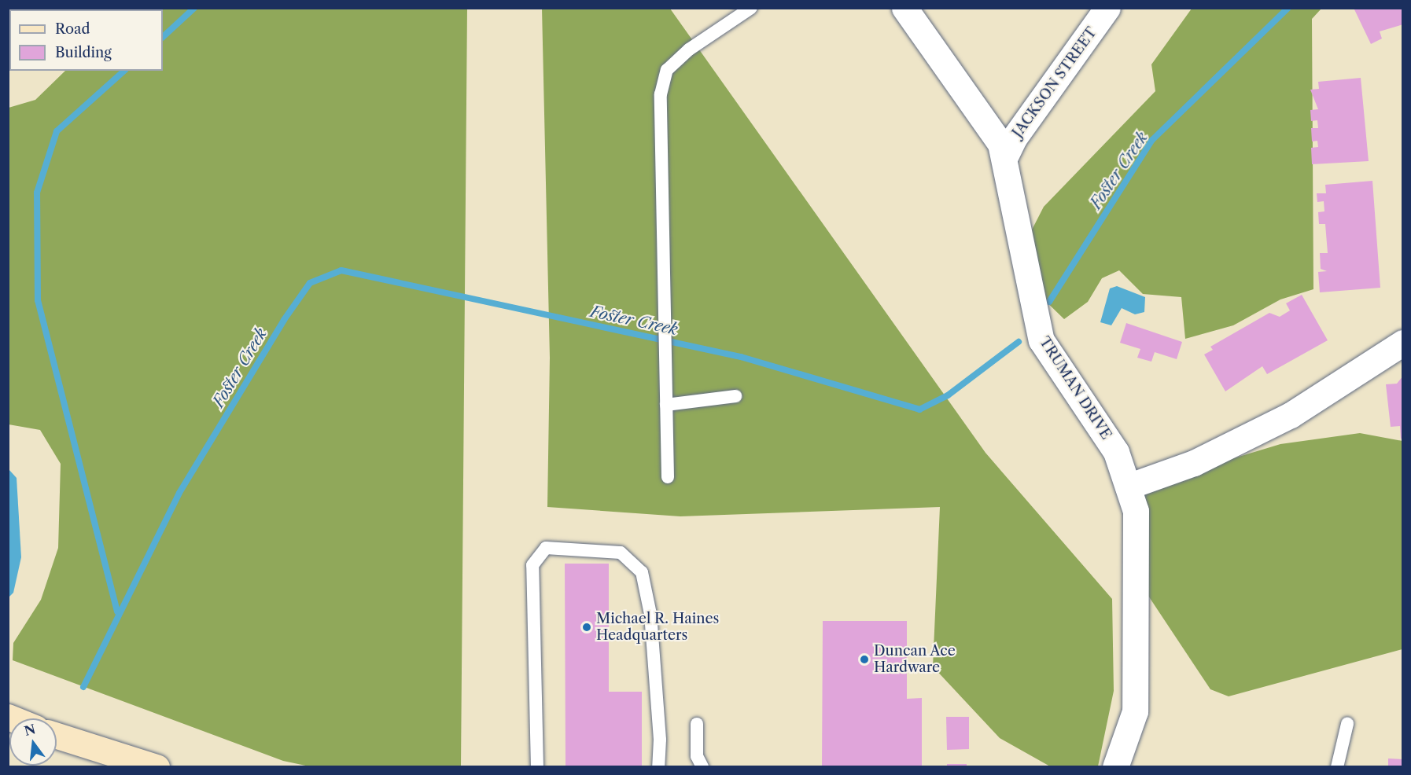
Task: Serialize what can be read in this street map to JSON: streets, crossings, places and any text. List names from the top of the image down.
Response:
{
  "streets": {
    "street": ["JACKSON STREET", "TRUMAN DRIVE"]
  },
  "crossings": [
    ["JACKSON STREET", "TRUMAN DRIVE"]
  ],
  "water": ["Foster Creek"],
  "places": ["Michael R. Haines Headquarters", "Duncan Ace Hardware"],
  "legend": ["Road", "Building"],
  "north": "top"
}
